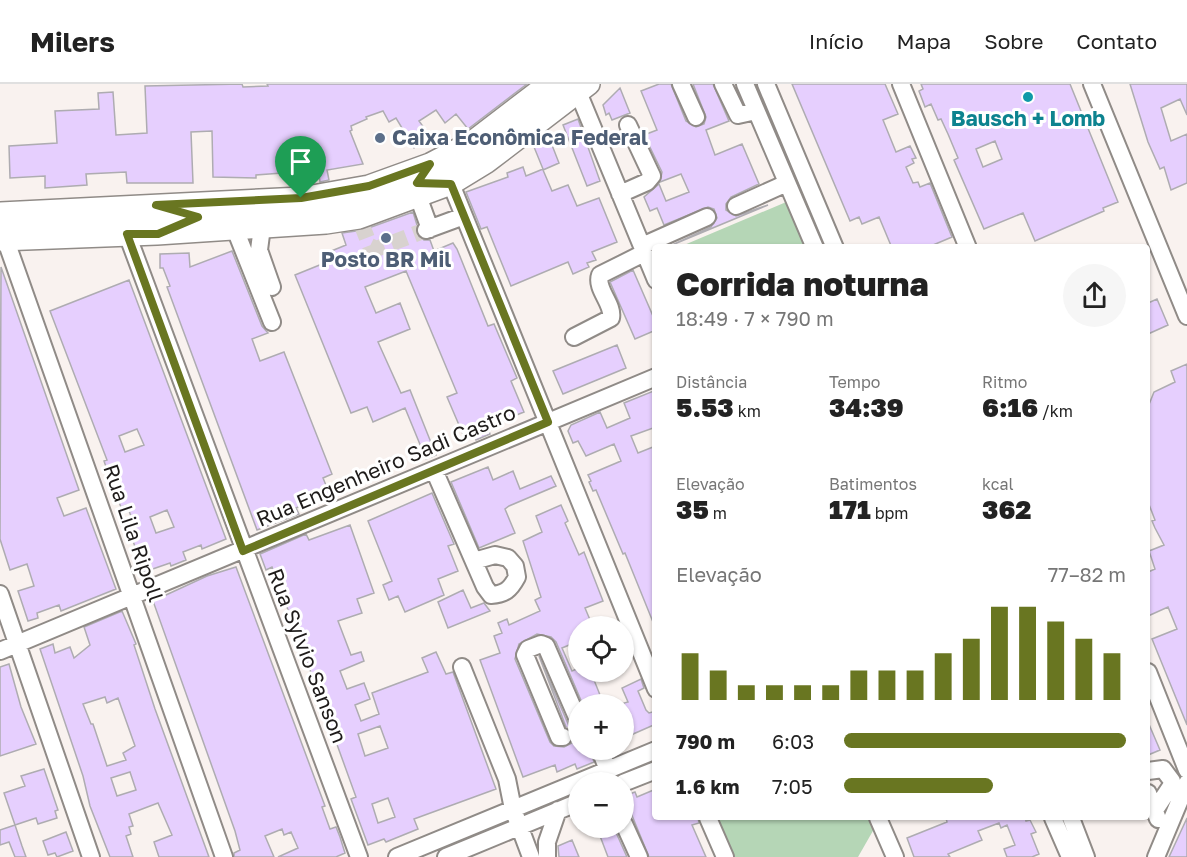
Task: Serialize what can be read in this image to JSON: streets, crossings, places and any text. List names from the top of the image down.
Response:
{
  "streets": {
    "street": ["Rua Engenheiro Sadi Castro", "Rua Lila Ripoll", "Rua Sylvio Sanson"]
  },
  "crossings": [
    ["Rua Engenheiro Sadi Castro", "Rua Lila Ripoll"],
    ["Rua Engenheiro Sadi Castro", "Rua Sylvio Sanson"]
  ],
  "places": ["Bausch + Lomb", "Caixa Econômica Federal", "Posto BR Mil"],
  "page": {
    "header": "Milers",
    "nav": [
      "Início",
      "Mapa",
      "Sobre",
      "Contato"
    ],
    "heading": ["Corrida noturna", "18:49 · 7 × 790 m"],
    "stats": [
      ["Distância", "5.53 km"],
      ["Tempo", "34:39"],
      ["Ritmo", "6:16 /km"],
      ["Elevação", "35 m"],
      ["Batimentos", "171 bpm"],
      ["kcal", "362"]
    ],
    "chart": ["Elevação", "77–82 m"],
    "map_buttons": ["+", "−"],
    "list": [
      {
        "name": "790 m",
        "note": "6:03"
      },
      {
        "name": "1.6 km",
        "note": "7:05"
      }
    ]
  }
}
